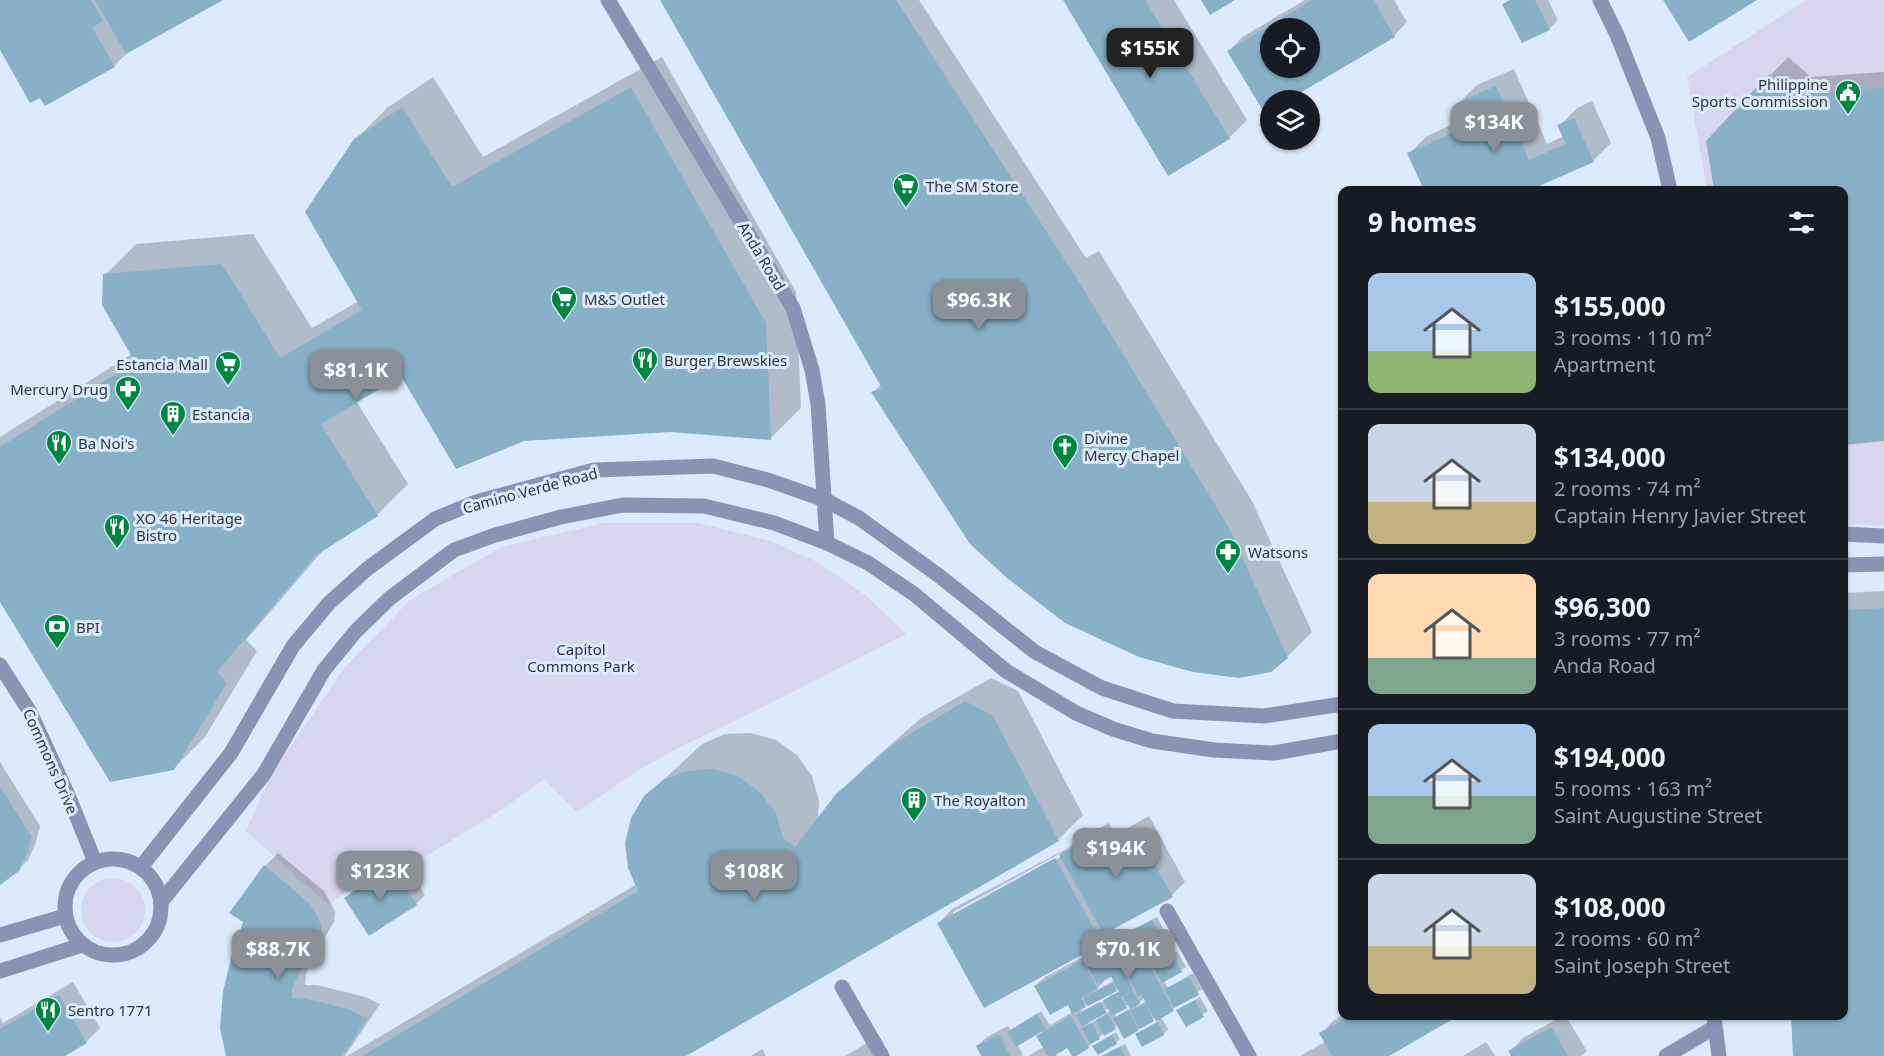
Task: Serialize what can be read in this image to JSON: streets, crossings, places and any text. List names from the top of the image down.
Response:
{
  "streets": {
    "street": ["Anda Road", "Camino Verde Road", "Commons Drive"]
  },
  "crossings": [
    ["Anda Road", "Camino Verde Road"],
    ["Camino Verde Road", "Commons Drive"]
  ],
  "parks": ["Capitol Commons Park"],
  "places": {
    "public building": ["Philippine Sports Commission"],
    "supermarket": ["The SM Store", "M&S Outlet", "Estancia Mall"],
    "restaurant": [
      "Burger Brewskies",
      "Ba Noi's",
      "XO 46 Heritage Bistro",
      "Sentro 1771"
    ],
    "pharmacy": ["Mercury Drug", "Watsons"],
    "building": ["Estancia", "The Royalton"],
    "church": ["Divine Mercy Chapel"],
    "bank": ["BPI"]
  },
  "page": {
    "price": [
      "$155K",
      "$134K",
      "$96.3K",
      "$81.1K",
      "$194K",
      "$123K",
      "$108K",
      "$88.7K",
      "$70.1K"
    ],
    "heading": "9 homes",
    "list": [
      {
        "name": "$155,000",
        "note": "3 rooms · 110 m² · Apartment"
      },
      {
        "name": "$134,000",
        "note": "2 rooms · 74 m² · Captain Henry Javier Street"
      },
      {
        "name": "$96,300",
        "note": "3 rooms · 77 m² · Anda Road"
      },
      {
        "name": "$194,000",
        "note": "5 rooms · 163 m² · Saint Augustine Street"
      },
      {
        "name": "$108,000",
        "note": "2 rooms · 60 m² · Saint Joseph Street"
      }
    ]
  }
}
